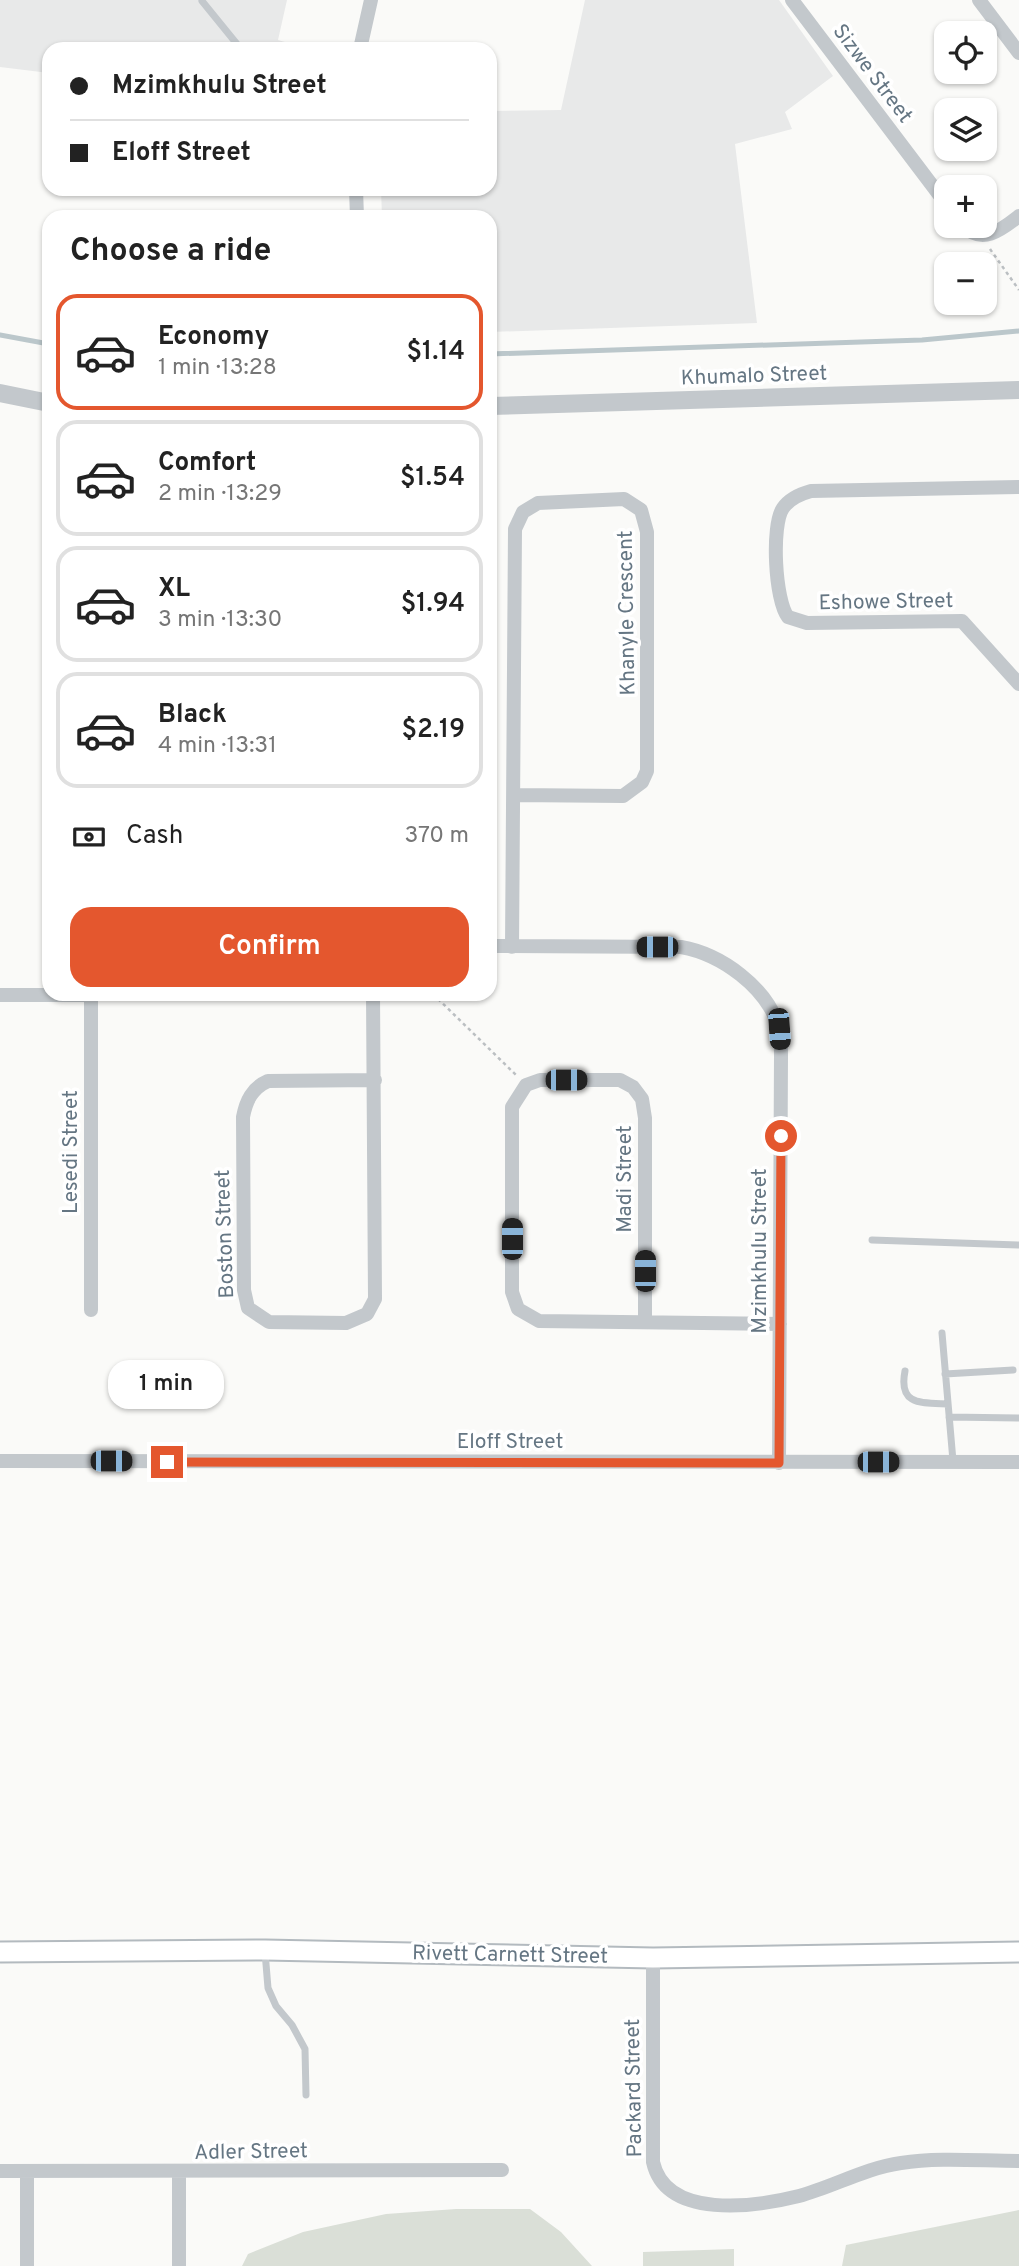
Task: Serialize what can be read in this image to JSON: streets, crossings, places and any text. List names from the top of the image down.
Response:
{
  "streets": {
    "main road": ["Rivett Carnett Street"],
    "street": [
      "Sizwe Street",
      "Khumalo Street",
      "Eshowe Street",
      "Khanyle Crescent",
      "Lesedi Street",
      "Madi Street",
      "Boston Street",
      "Mzimkhulu Street",
      "Eloff Street",
      "Packard Street",
      "Adler Street"
    ]
  },
  "crossings": [
    ["Khanyle Crescent", "Mzimkhulu Street"],
    ["Mzimkhulu Street", "Eloff Street"],
    ["Rivett Carnett Street", "Packard Street"]
  ],
  "page": {
    "map_buttons": ["+", "−"],
    "banner": ["Mzimkhulu Street", "Eloff Street"],
    "heading": "Choose a ride",
    "list": [
      {
        "name": "Economy",
        "note": "1 min · 13:28",
        "value": "$1.14"
      },
      {
        "name": "Comfort",
        "note": "2 min · 13:29",
        "value": "$1.54"
      },
      {
        "name": "XL",
        "note": "3 min · 13:30",
        "value": "$1.94"
      },
      {
        "name": "Black",
        "note": "4 min · 13:31",
        "value": "$2.19"
      }
    ],
    "pay": ["Cash", "370 m"],
    "buttons": "Confirm",
    "bubble": "1 min"
  }
}
